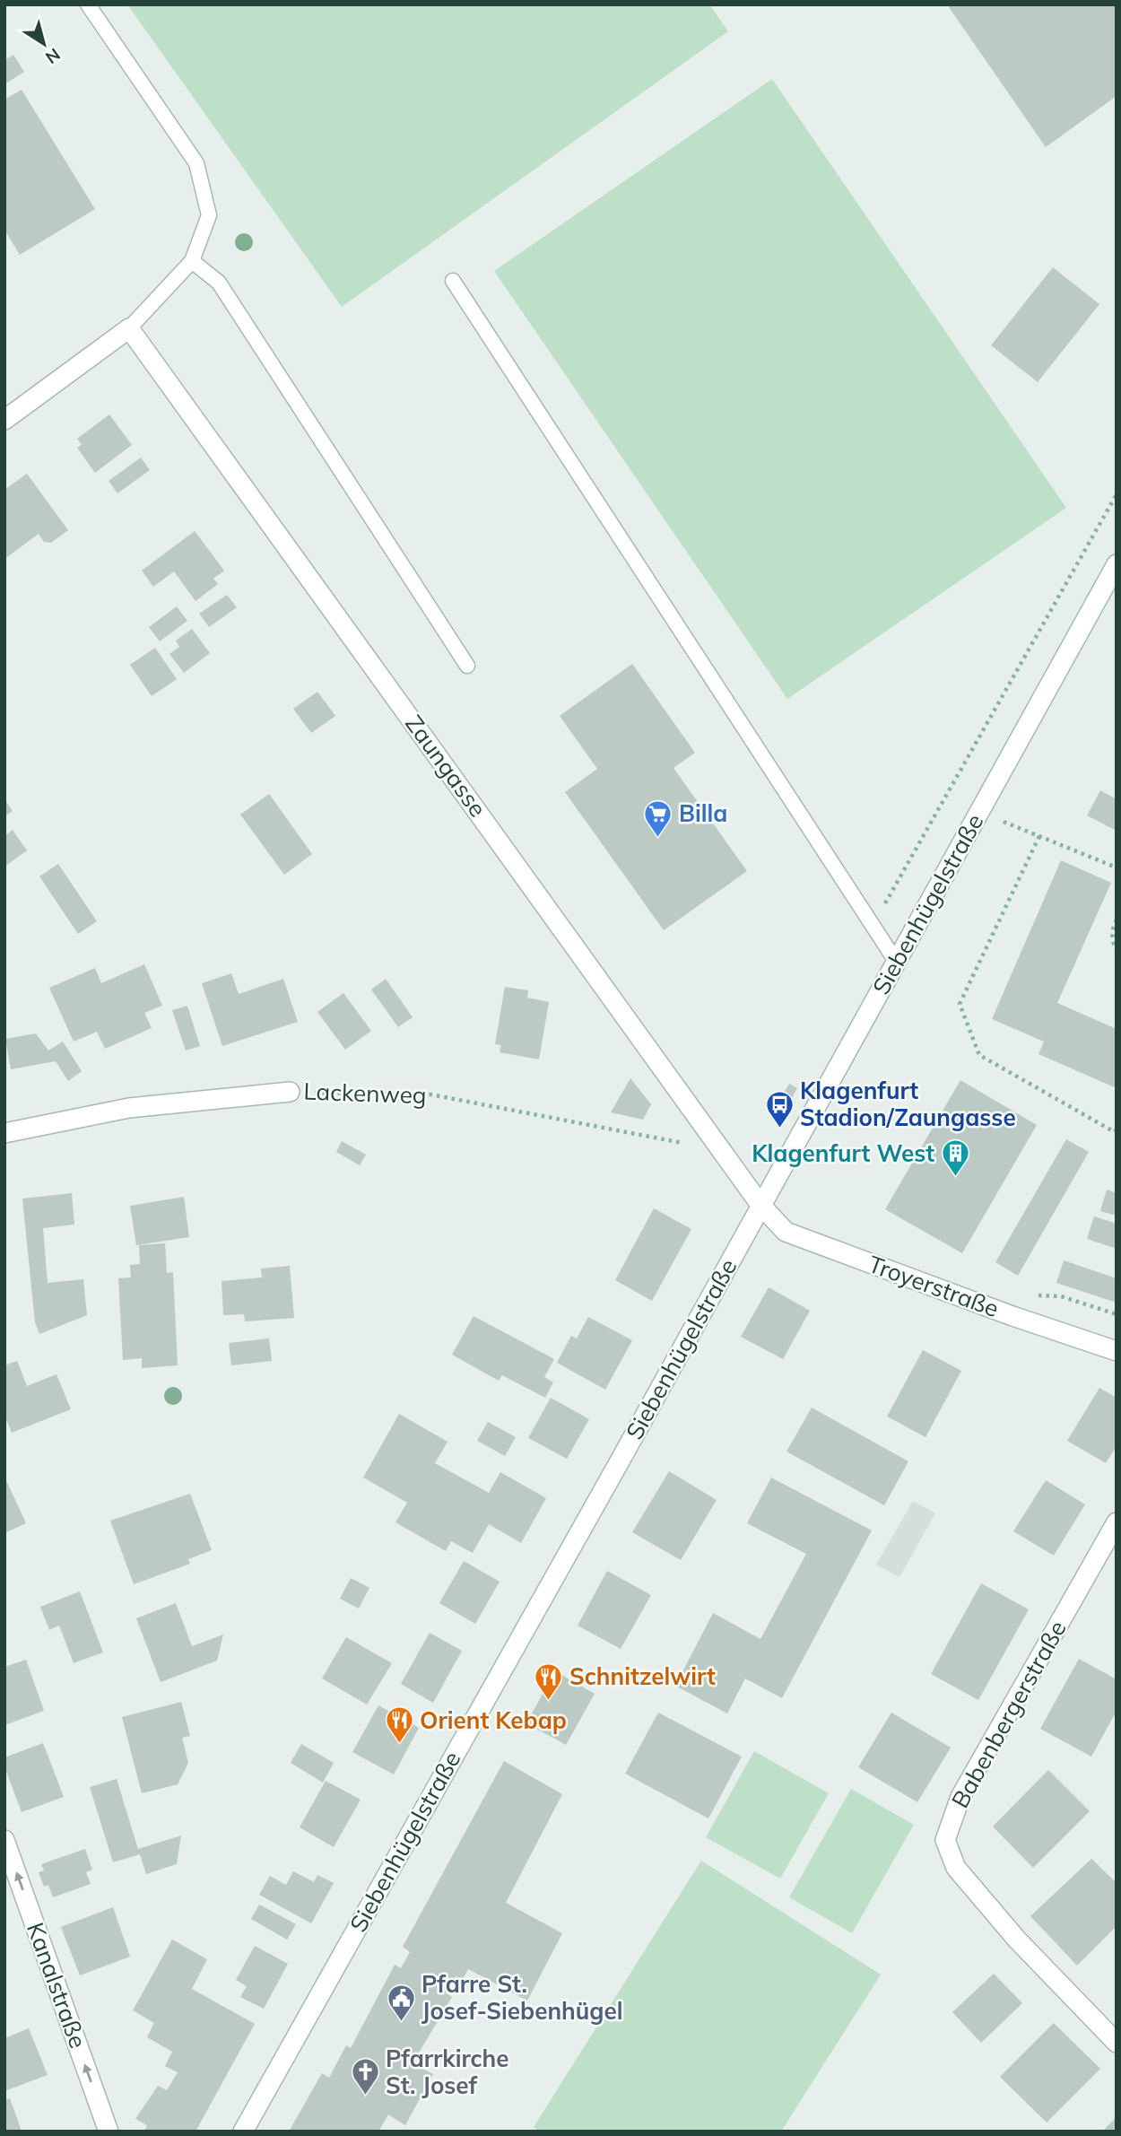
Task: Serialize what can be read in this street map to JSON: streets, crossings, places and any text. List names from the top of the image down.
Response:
{
  "streets": {
    "street": [
      "Zaungasse",
      "Siebenhügelstraße",
      "Lackenweg",
      "Troyerstraße",
      "Babenbergerstraße",
      "Kanalstraße"
    ]
  },
  "crossings": [
    ["Zaungasse", "Siebenhügelstraße"],
    ["Zaungasse", "Lackenweg"],
    ["Zaungasse", "Troyerstraße"],
    ["Siebenhügelstraße", "Troyerstraße"]
  ],
  "one_way": ["Kanalstraße"],
  "places": {
    "supermarket": ["Billa"],
    "bus stop": ["Klagenfurt Stadion/Zaungasse"],
    "building": ["Klagenfurt West"],
    "restaurant": ["Schnitzelwirt", "Orient Kebap"],
    "public building": ["Pfarre St. Josef-Siebenhügel"],
    "church": ["Pfarrkirche St. Josef"]
  },
  "north": "bottom right"
}
